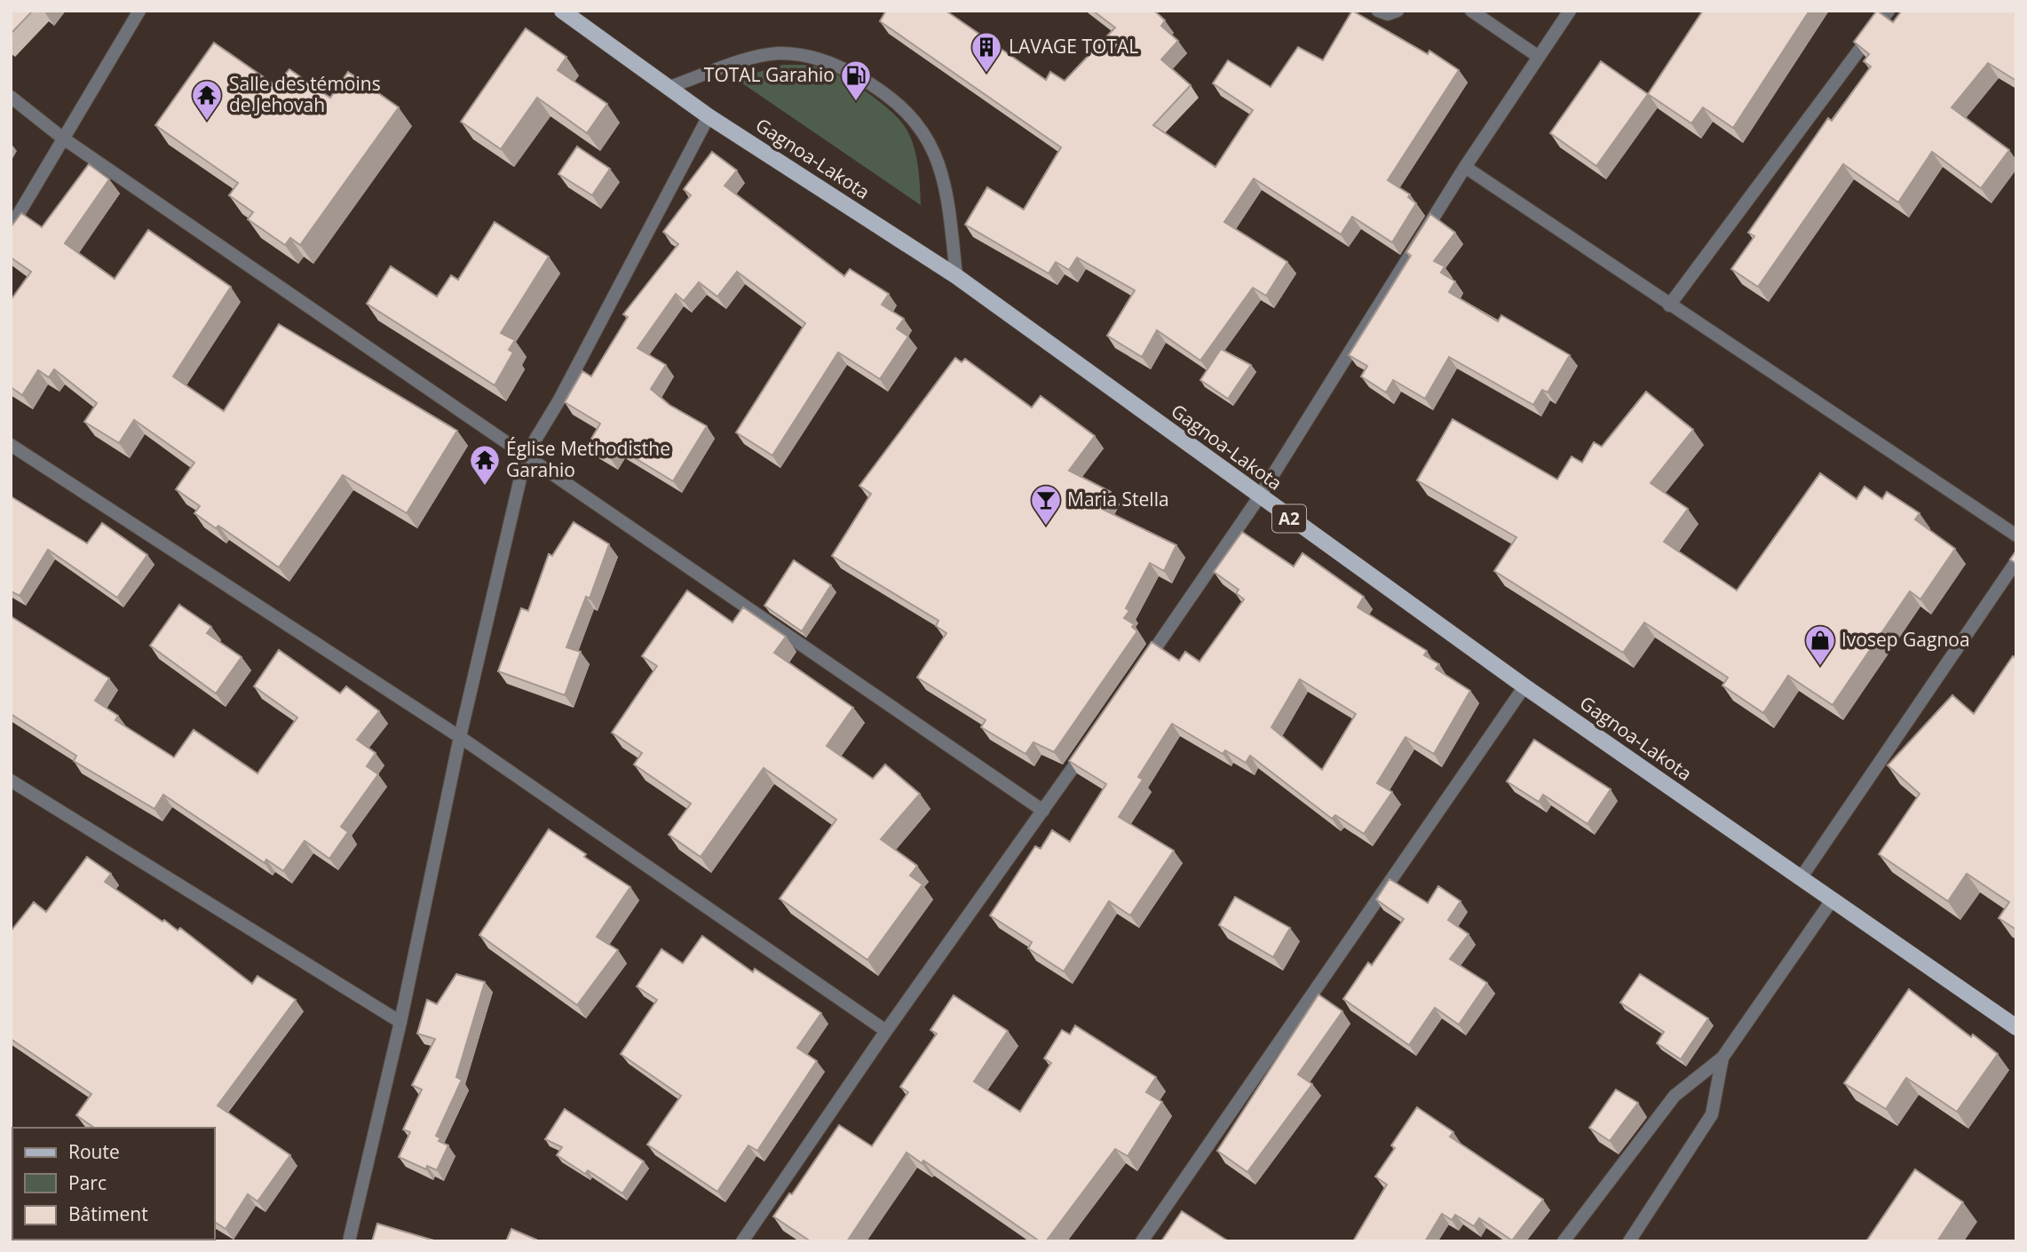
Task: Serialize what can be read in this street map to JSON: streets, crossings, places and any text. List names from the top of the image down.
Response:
{
  "streets": {
    "main road": ["Gagnoa-Lakota", "A2"]
  },
  "places": {
    "building": ["LAVAGE TOTAL"],
    "fuel station": ["TOTAL Garahio"],
    "temple": ["Salle des témoins de Jehovah", "Église Methodisthe Garahio"],
    "bar": ["Maria Stella"],
    "shop": ["Ivosep Gagnoa"]
  },
  "legend": ["Route", "Parc", "Bâtiment"]
}
